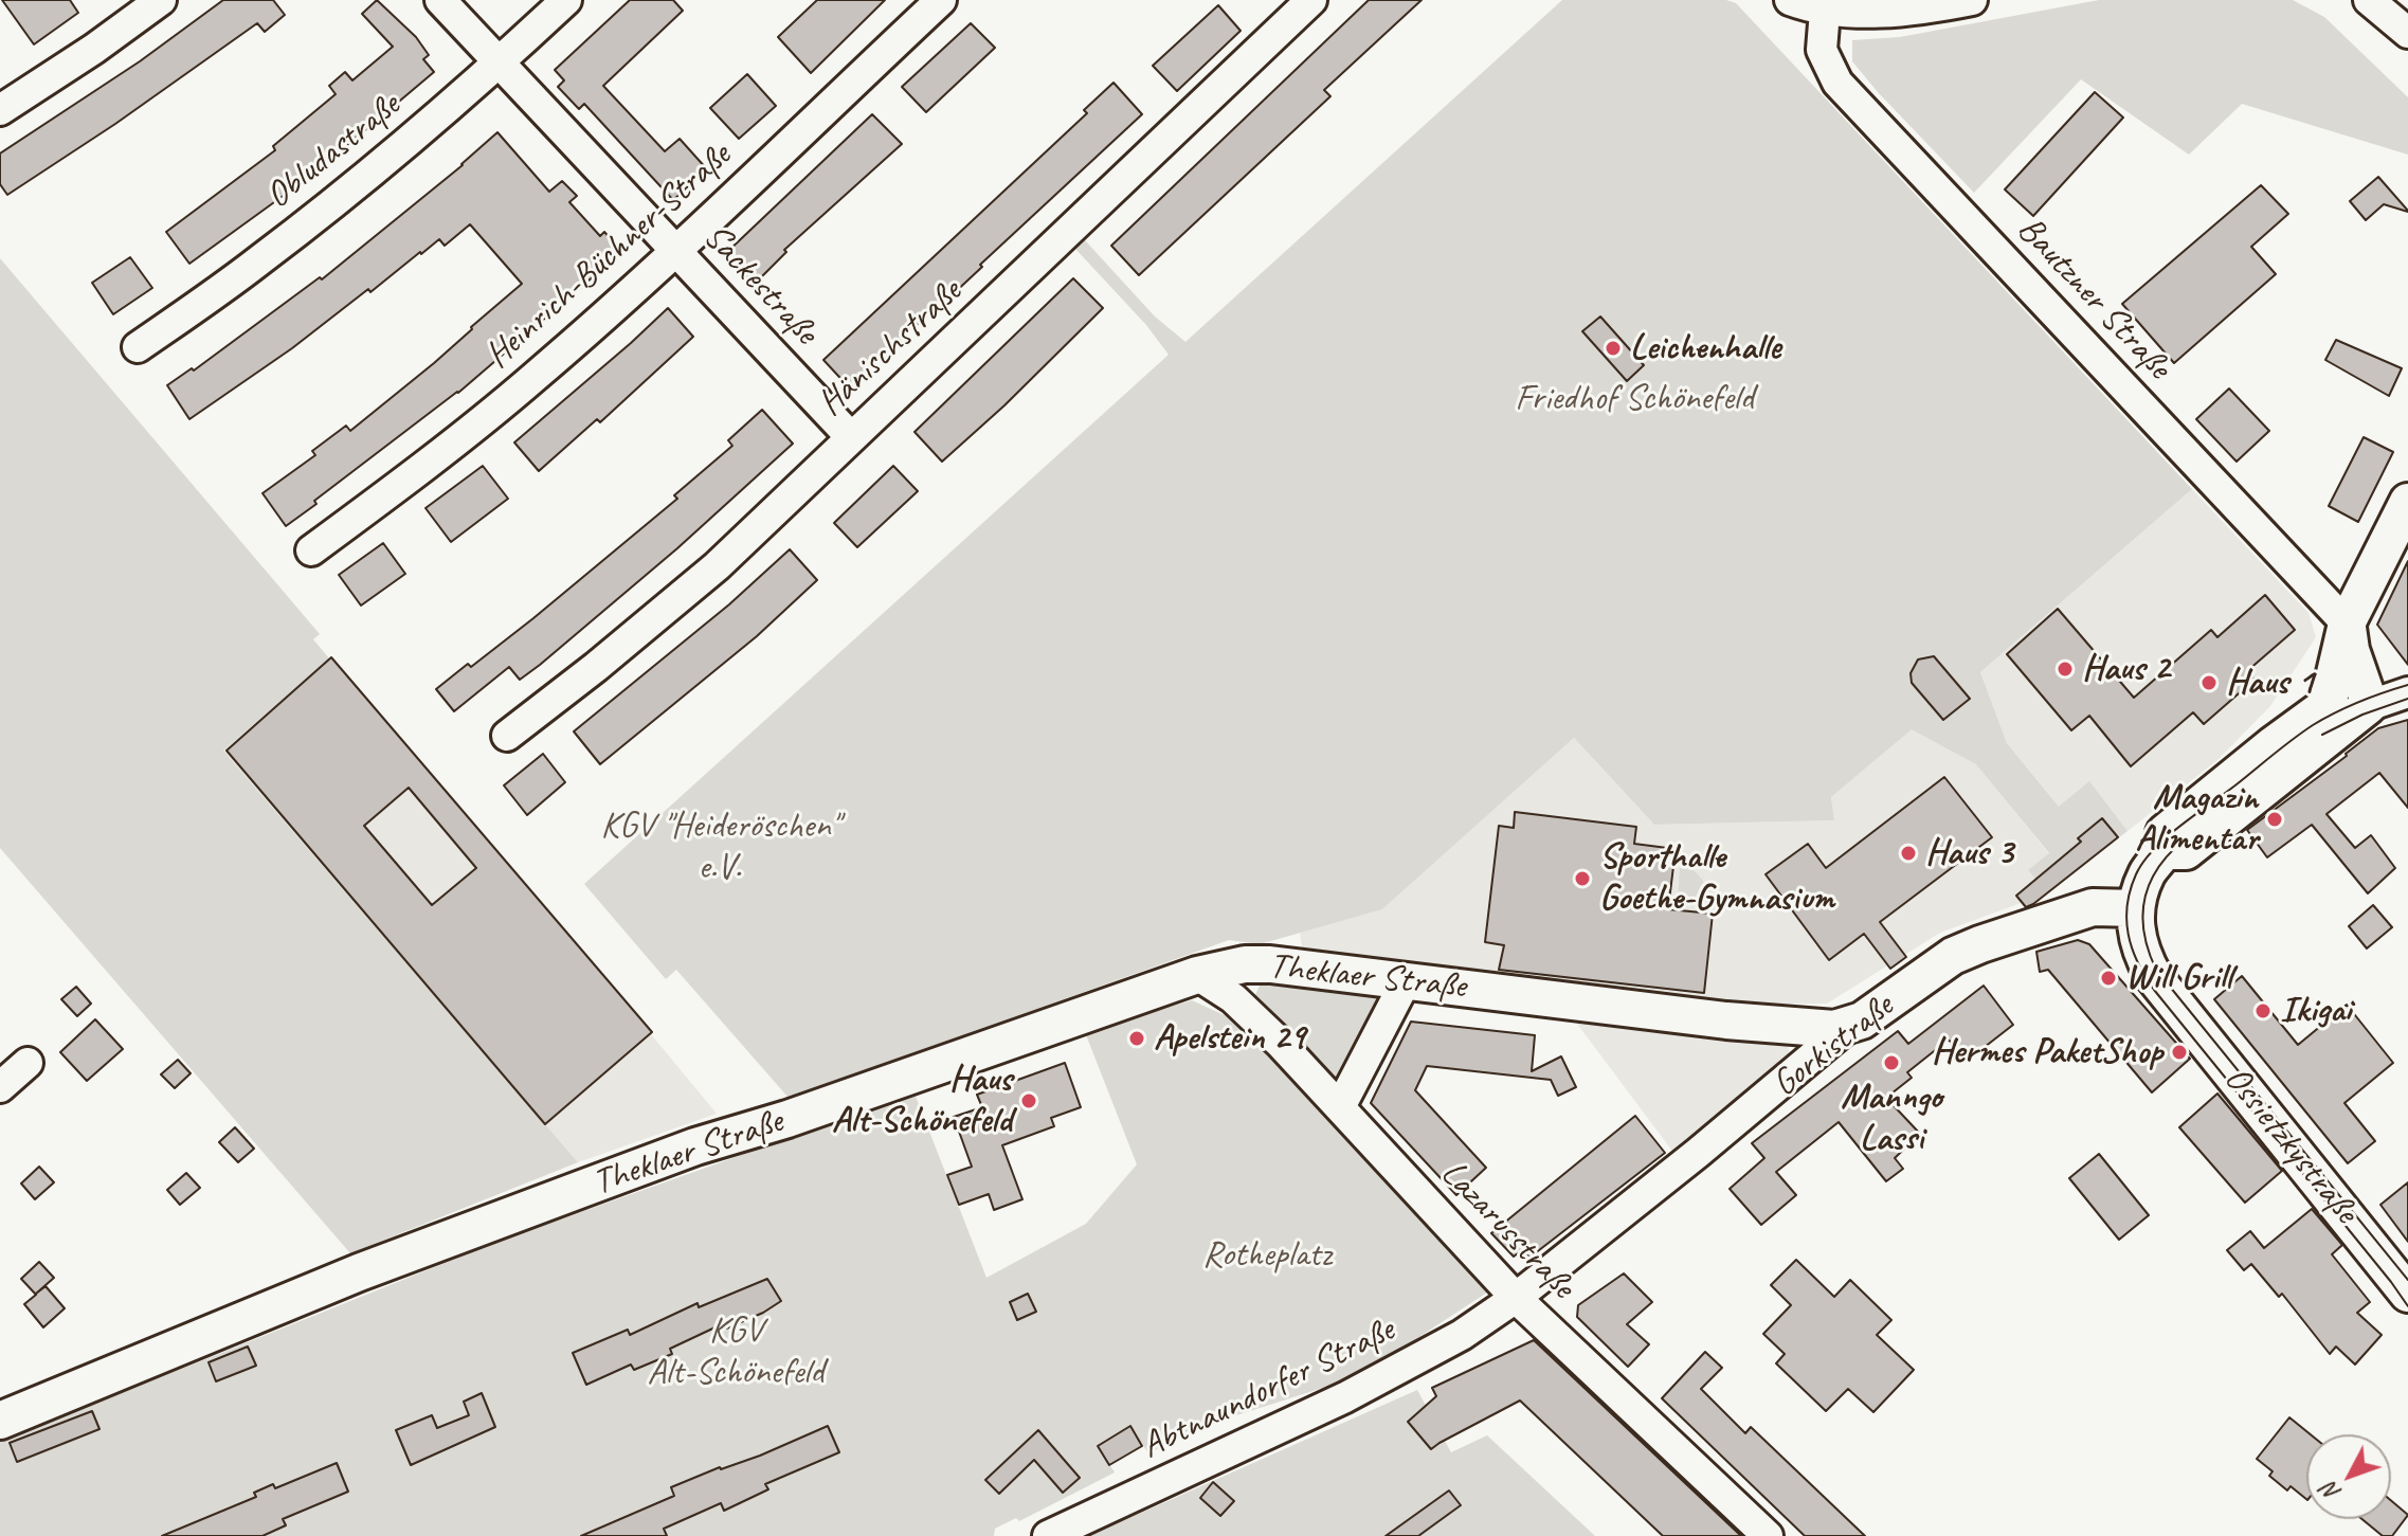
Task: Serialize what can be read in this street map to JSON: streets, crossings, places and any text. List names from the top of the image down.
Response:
{
  "streets": {
    "main road": ["Theklaer Straße", "Gorkistraße", "Ossietzkystraße"],
    "street": [
      "Obludastraße",
      "Heinrich-Büchner-Straße",
      "Sackestraße",
      "Bautzner Straße",
      "Hänischstraße",
      "Lazarusstraße",
      "Abtnaundorfer Straße"
    ]
  },
  "crossings": [
    ["Obludastraße", "Sackestraße"],
    ["Heinrich-Büchner-Straße", "Sackestraße"],
    ["Sackestraße", "Hänischstraße"],
    ["Theklaer Straße", "Gorkistraße"],
    ["Theklaer Straße", "Lazarusstraße"],
    ["Gorkistraße", "Ossietzkystraße"],
    ["Gorkistraße", "Lazarusstraße"],
    ["Gorkistraße", "Abtnaundorfer Straße"],
    ["Lazarusstraße", "Abtnaundorfer Straße"]
  ],
  "parks": [
    "Friedhof Schönefeld",
    "KGV \"Heideröschen\" e.V.",
    "Rotheplatz",
    "KGV Alt-Schönefeld"
  ],
  "places": [
    "Leichenhalle",
    "Haus 2",
    "Haus 1",
    "Magazin Alimentar",
    "Haus 3",
    "Sporthalle Goethe-Gymnasium",
    "Will Grill",
    "Ikigai",
    "Apelstein 29",
    "Hermes PaketShop",
    "Manngo Lassi",
    "Haus Alt-Schönefeld"
  ],
  "north": "bottom left"
}
